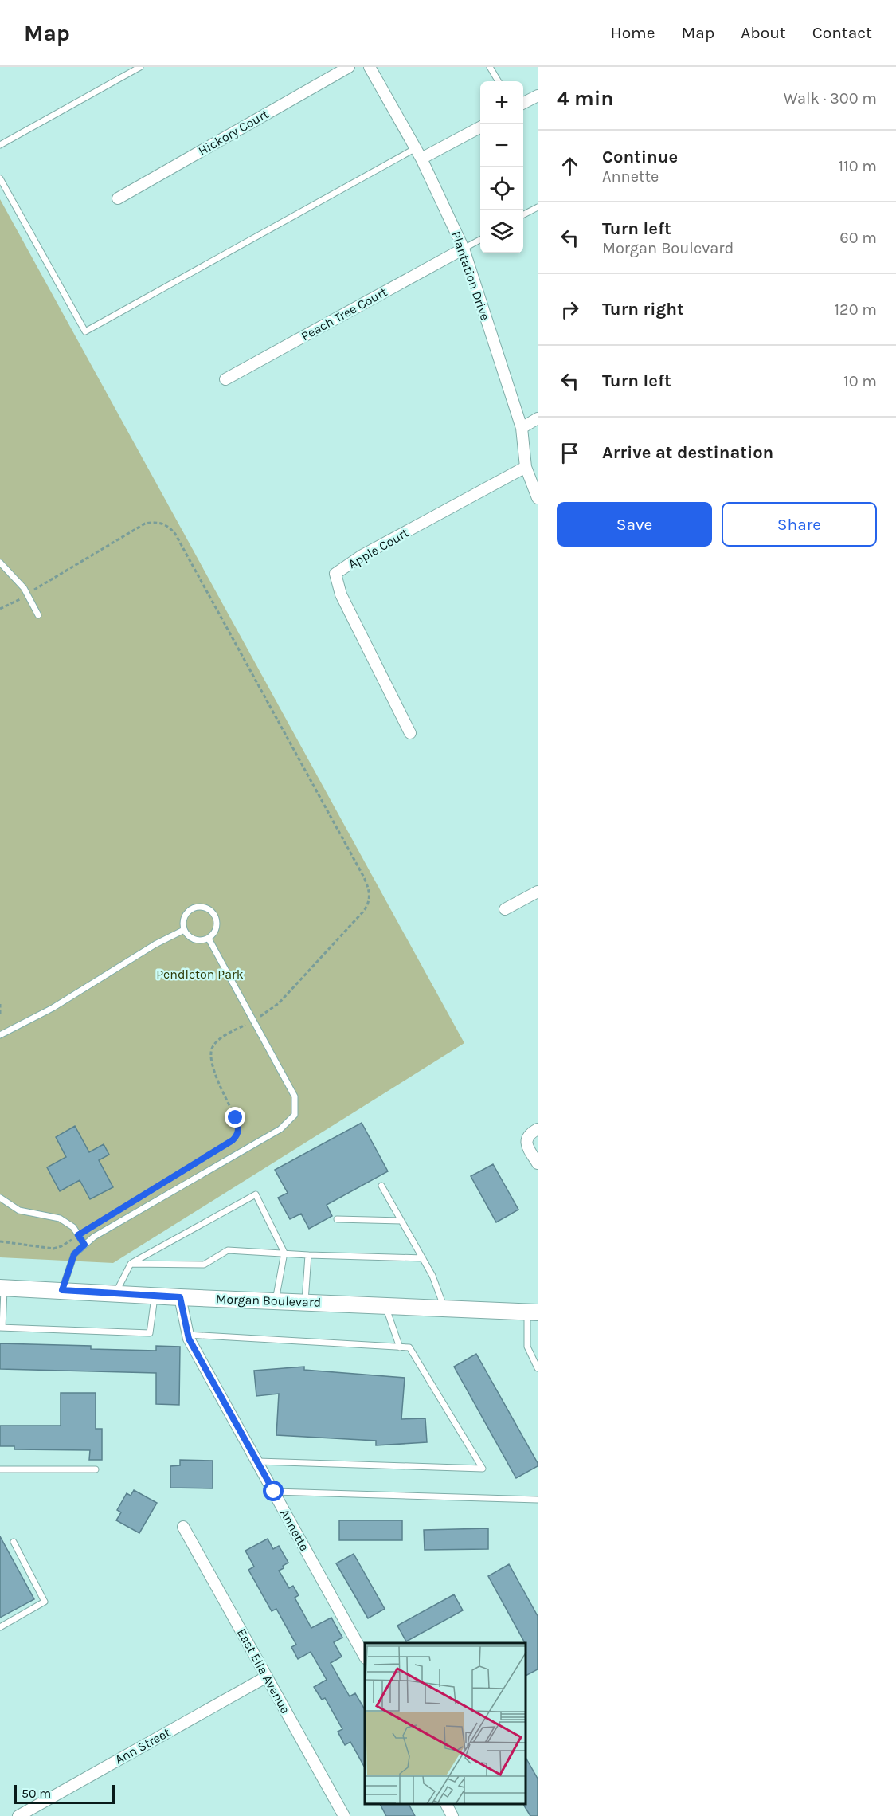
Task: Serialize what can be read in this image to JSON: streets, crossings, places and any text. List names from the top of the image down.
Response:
{
  "streets": {
    "main road": ["Morgan Boulevard"],
    "street": [
      "Hickory Court",
      "Plantation Drive",
      "Peach Tree Court",
      "Apple Court",
      "Annette",
      "East Ella Avenue",
      "Ann Street"
    ]
  },
  "crossings": [
    ["Plantation Drive", "Peach Tree Court"],
    ["Plantation Drive", "Apple Court"],
    ["Morgan Boulevard", "Annette"],
    ["East Ella Avenue", "Ann Street"]
  ],
  "parks": ["Pendleton Park"],
  "scale_bar": "50 m",
  "page": {
    "header": "Map",
    "nav": [
      "Home",
      "Map",
      "About",
      "Contact"
    ],
    "heading": ["4 min", "Walk · 300 m"],
    "map_buttons": ["+", "−"],
    "list": [
      ["Continue", "Annette", "110 m"],
      ["Turn left", "Morgan Boulevard", "60 m"],
      ["Turn right", "120 m"],
      ["Turn left", "10 m"],
      "Arrive at destination"
    ],
    "buttons": ["Save", "Share"],
    "scale": "50 m"
  }
}
